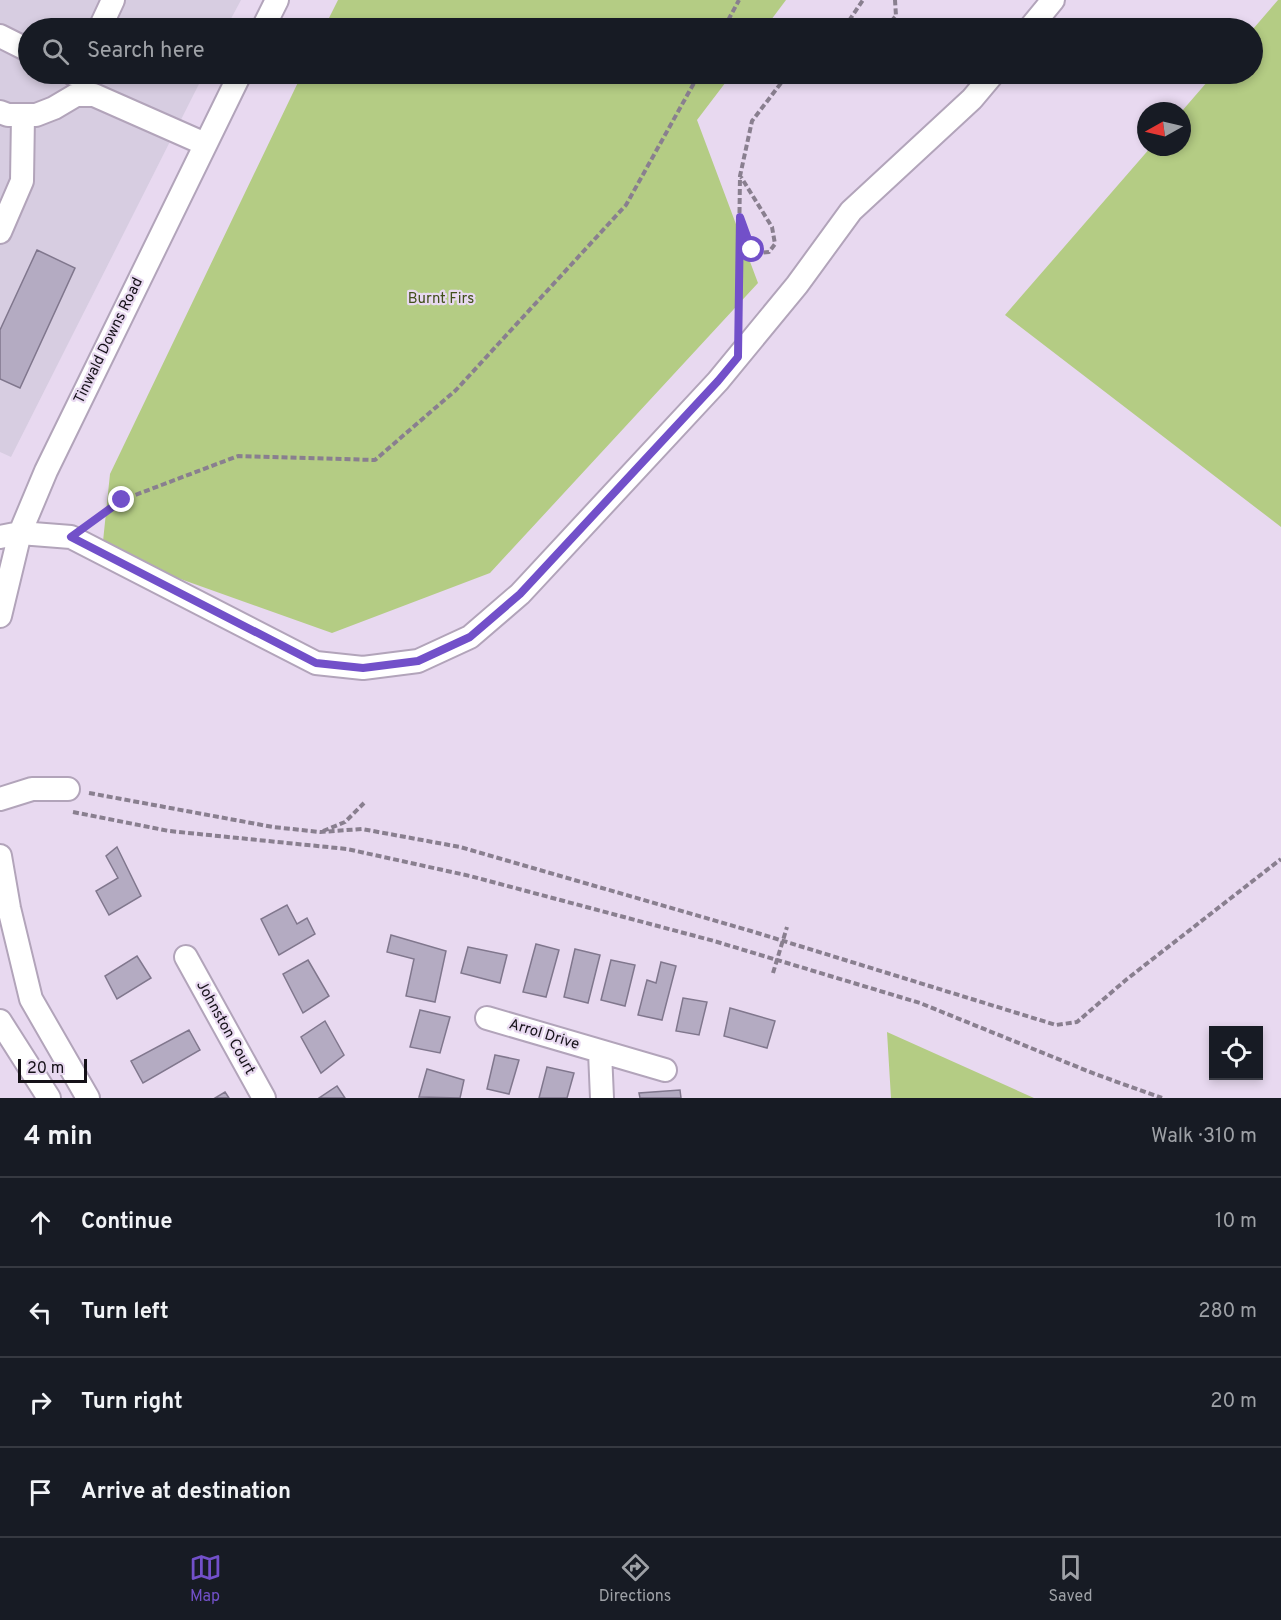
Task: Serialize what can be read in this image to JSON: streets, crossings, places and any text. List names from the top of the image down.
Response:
{
  "streets": {
    "street": ["Tinwald Downs Road", "Johnston Court", "Arrol Drive"]
  },
  "parks": ["Burnt Firs"],
  "scale_bar": "20 m",
  "north": "left",
  "page": {
    "search": "Search here",
    "scale": "20 m",
    "heading": ["4 min", "Walk · 310 m"],
    "list": [
      ["Continue", "10 m"],
      ["Turn left", "280 m"],
      ["Turn right", "20 m"],
      "Arrive at destination"
    ],
    "nav": ["Map", "Directions", "Saved"]
  }
}
